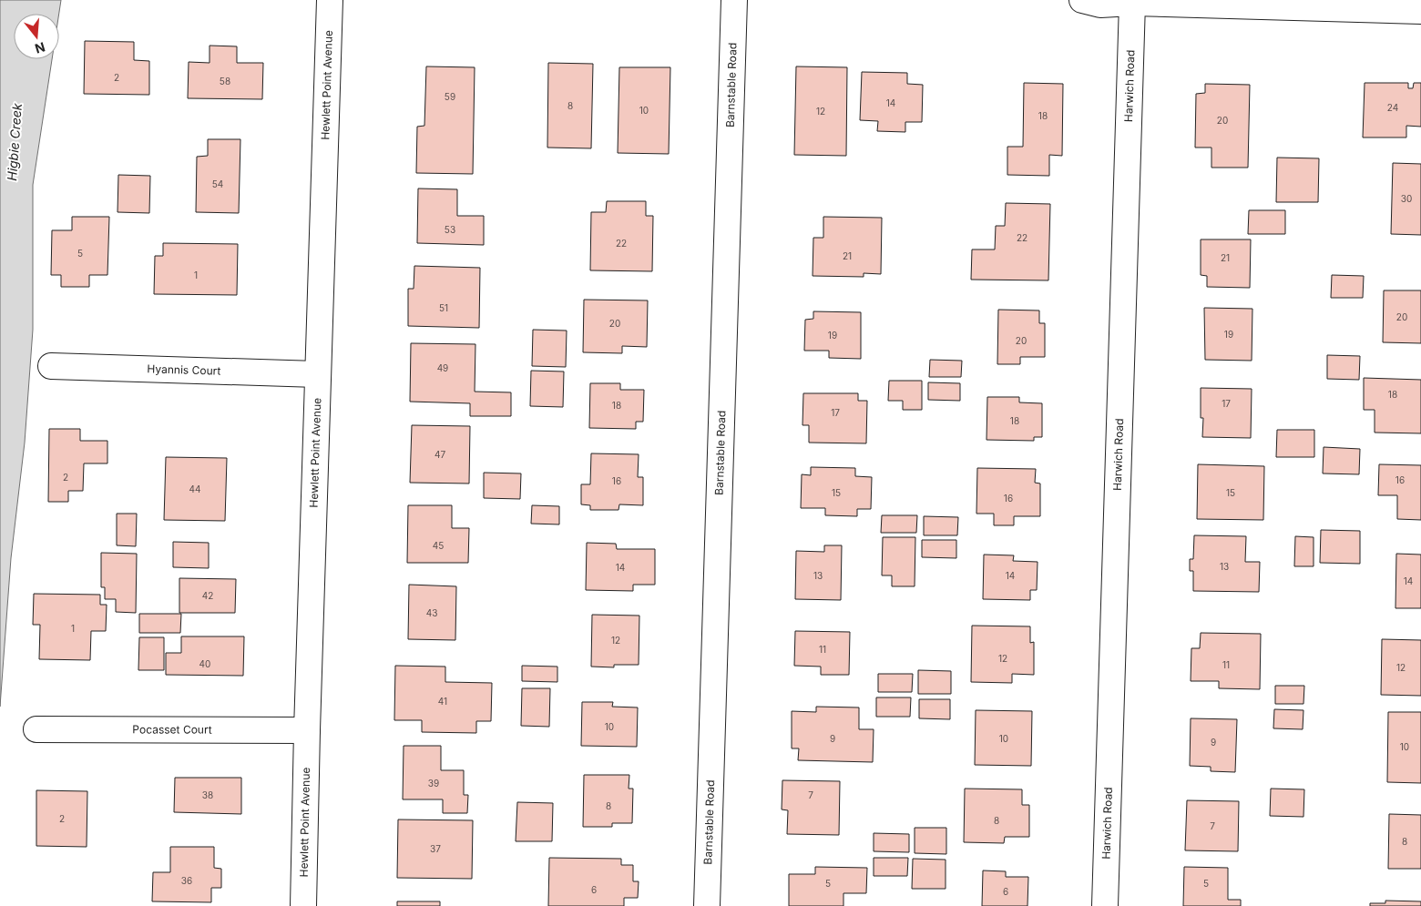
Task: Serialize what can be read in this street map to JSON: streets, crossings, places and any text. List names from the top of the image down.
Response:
{
  "streets": {
    "street": [
      "Hewlett Point Avenue",
      "Barnstable Road",
      "Harwich Road",
      "Hyannis Court",
      "Pocasset Court"
    ]
  },
  "crossings": [
    ["Hewlett Point Avenue", "Hyannis Court"],
    ["Hewlett Point Avenue", "Pocasset Court"]
  ],
  "water": ["Higbie Creek"],
  "house_numbers": [
    "2",
    "58",
    "59",
    "14",
    "8",
    "24",
    "10",
    "12",
    "18",
    "20",
    "54",
    "30",
    "53",
    "22",
    "22",
    "5",
    "21",
    "21",
    "1",
    "51",
    "20",
    "20",
    "19",
    "19",
    "20",
    "49",
    "18",
    "17",
    "18",
    "17",
    "18",
    "47",
    "2",
    "16",
    "16",
    "44",
    "15",
    "15",
    "16",
    "45",
    "13",
    "14",
    "13",
    "14",
    "14",
    "42",
    "43",
    "1",
    "12",
    "11",
    "12",
    "40",
    "11",
    "12",
    "41",
    "10",
    "9",
    "10",
    "9",
    "10",
    "39",
    "38",
    "7",
    "8",
    "2",
    "8",
    "7",
    "8",
    "37",
    "36",
    "5",
    "5",
    "6",
    "6"
  ],
  "north": "bottom"
}
